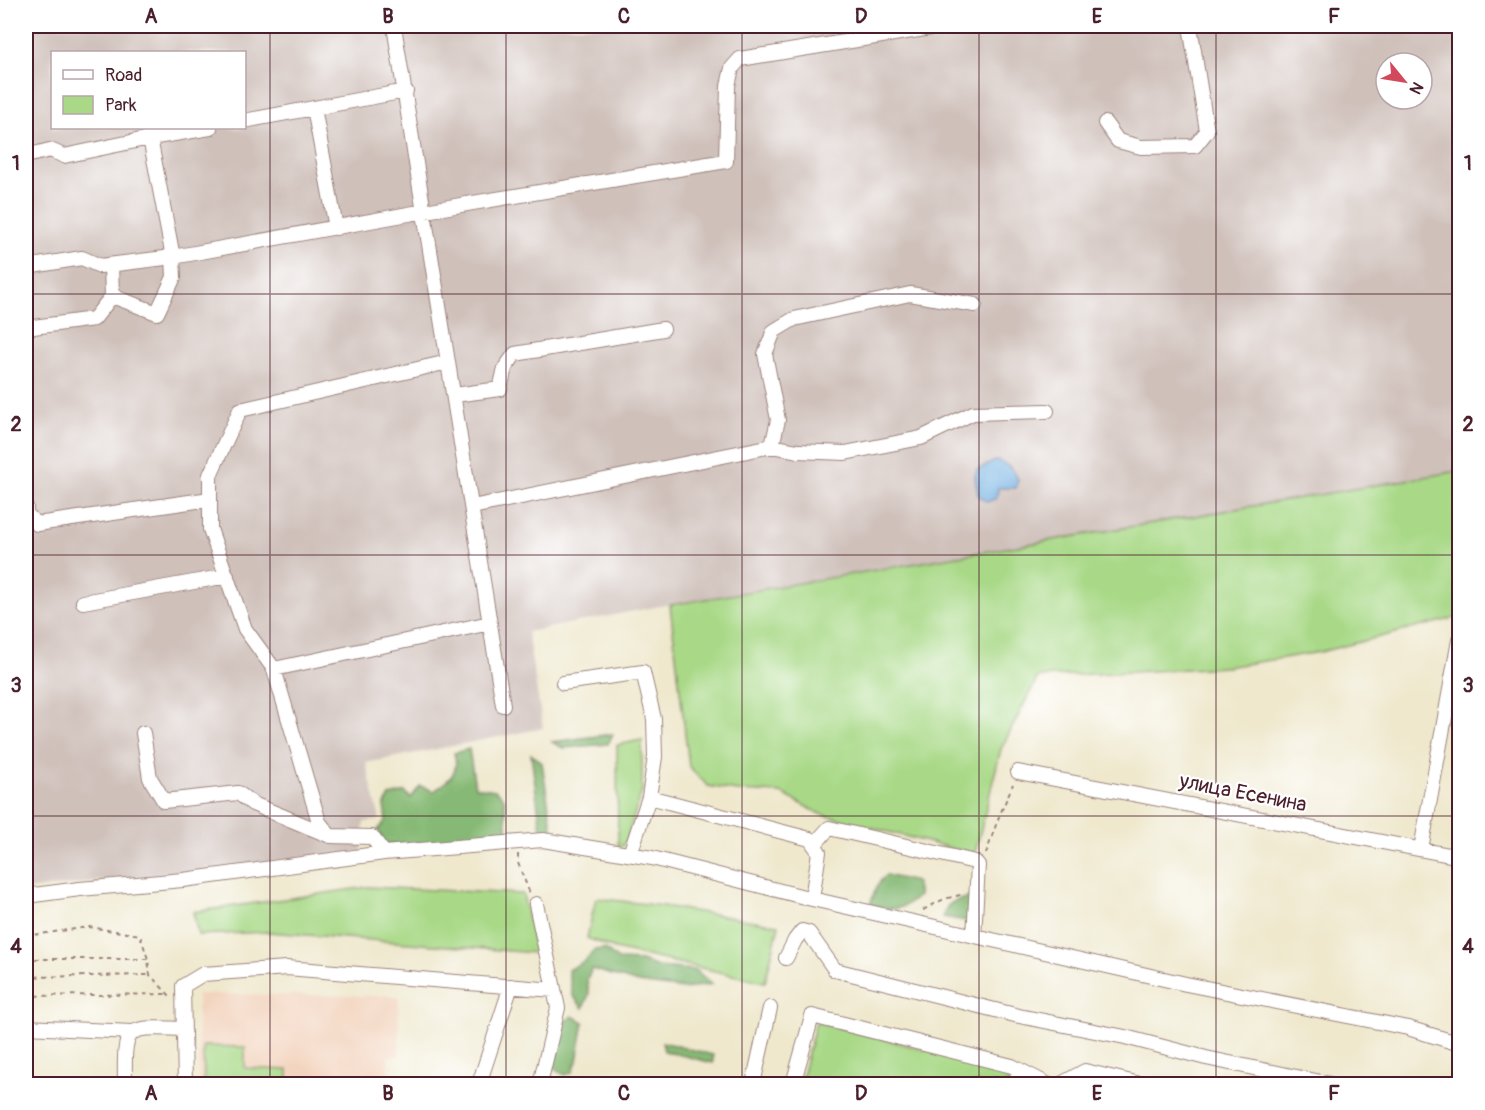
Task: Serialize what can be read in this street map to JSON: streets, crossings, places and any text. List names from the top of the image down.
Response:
{
  "streets": {
    "street": ["улица Есенина"]
  },
  "legend": ["Road", "Park"],
  "north": "bottom right",
  "grid": {
    "columns": [
      "A",
      "B",
      "C",
      "D",
      "E",
      "F"
    ],
    "rows": [
      "1",
      "2",
      "3",
      "4"
    ]
  }
}
